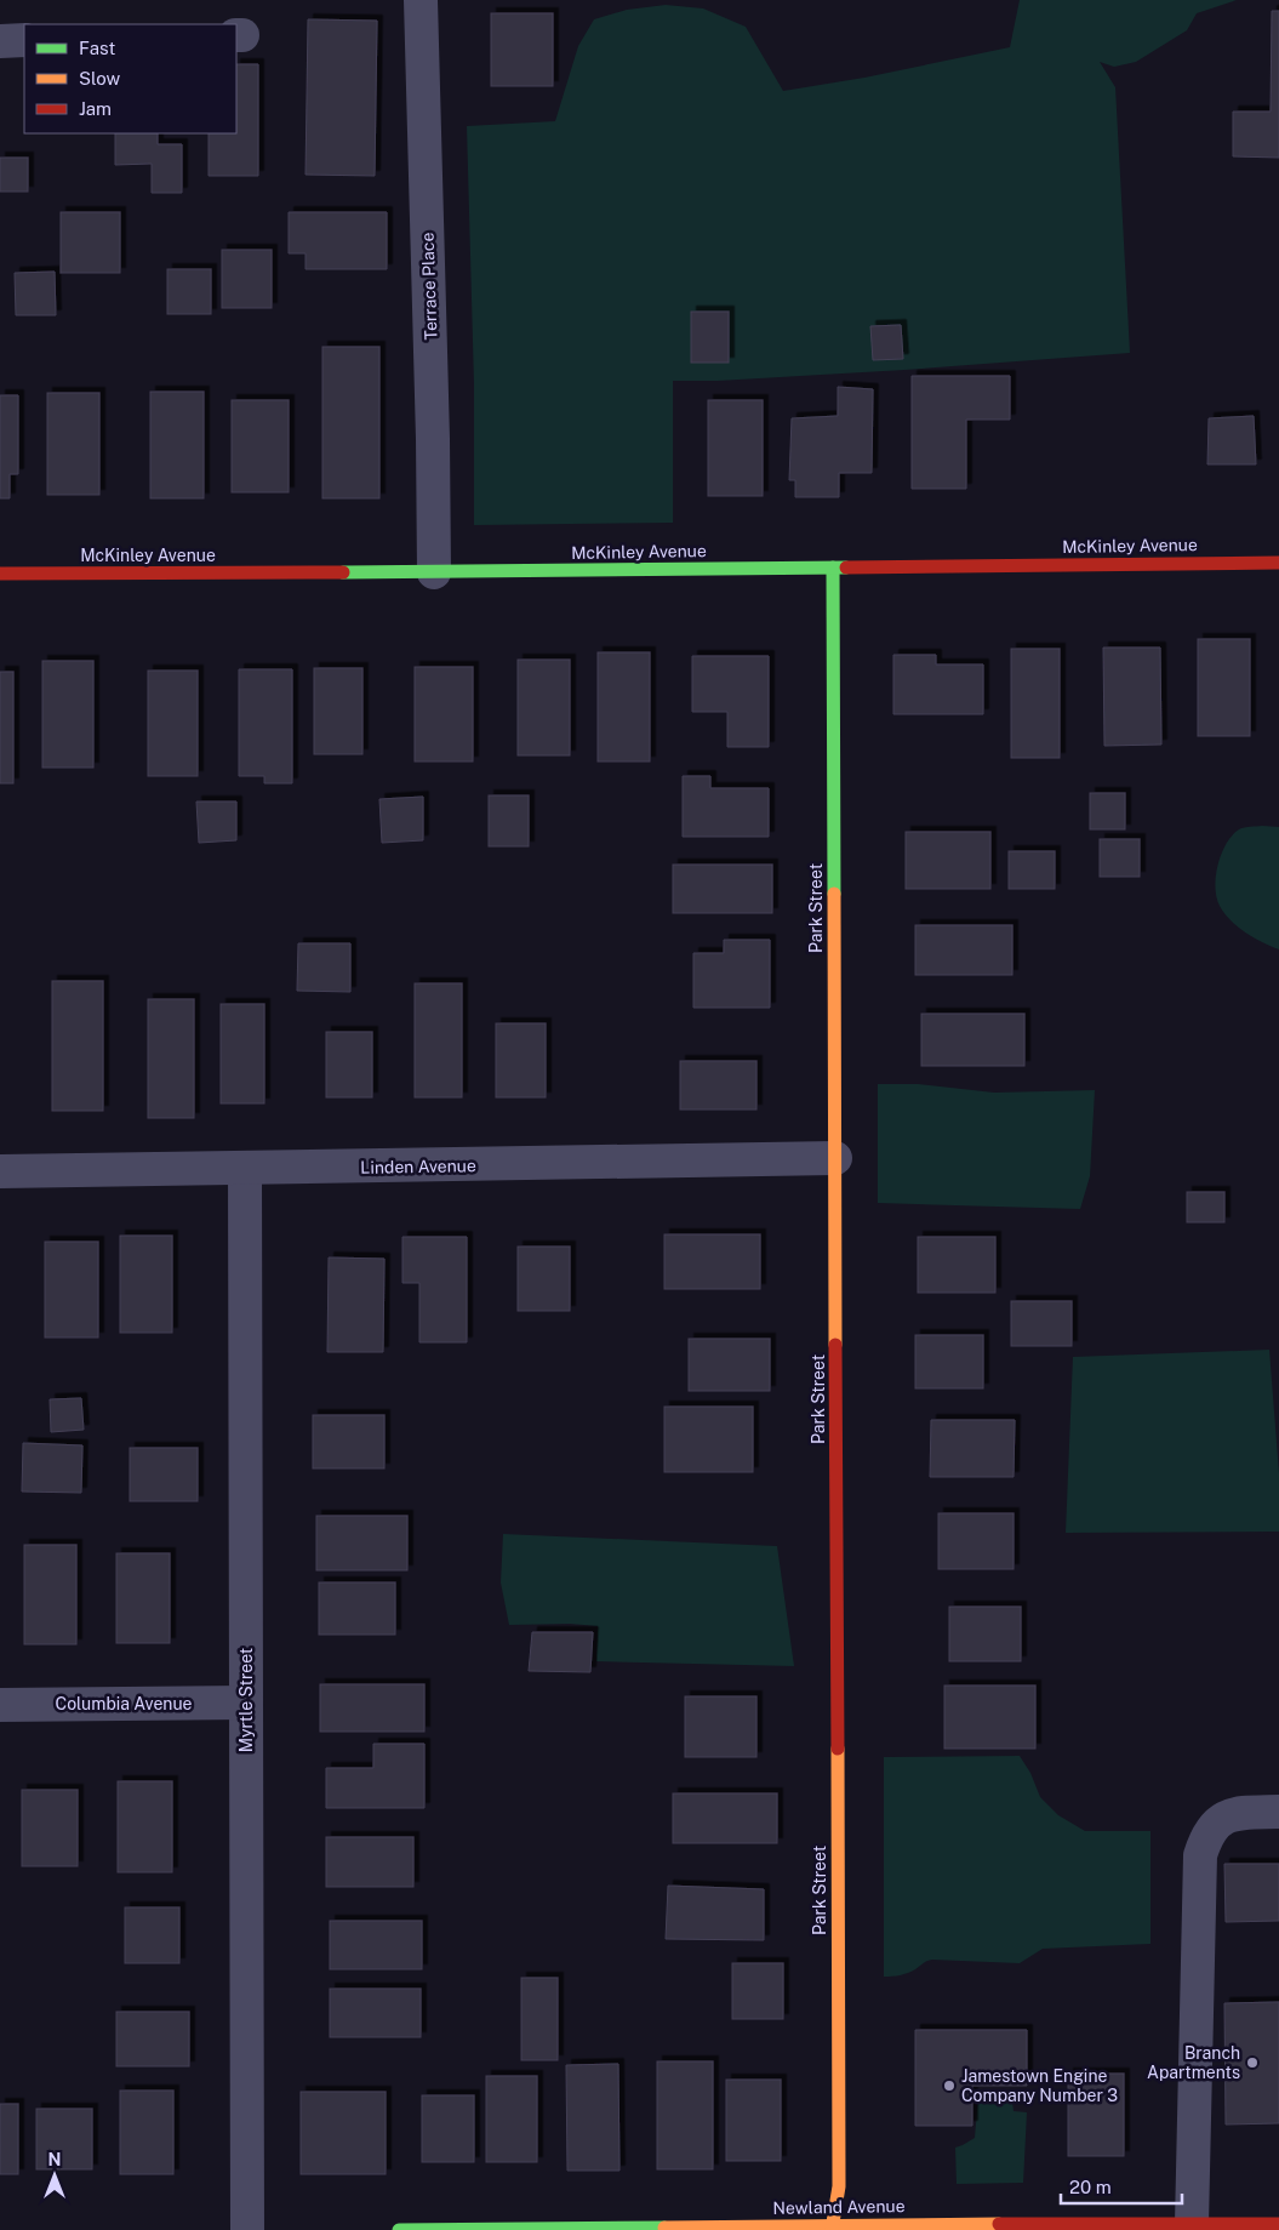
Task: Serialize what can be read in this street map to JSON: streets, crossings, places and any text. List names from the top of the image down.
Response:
{
  "streets": {
    "street": [
      "Terrace Place",
      "McKinley Avenue",
      "Park Street",
      "Linden Avenue",
      "Myrtle Street",
      "Columbia Avenue",
      "Newland Avenue"
    ]
  },
  "crossings": [
    ["Terrace Place", "McKinley Avenue"],
    ["McKinley Avenue", "Park Street"],
    ["Park Street", "Linden Avenue"],
    ["Park Street", "Newland Avenue"],
    ["Linden Avenue", "Myrtle Street"],
    ["Myrtle Street", "Columbia Avenue"]
  ],
  "places": ["Branch Apartments", "Jamestown Engine Company Number 3"],
  "legend": ["Fast", "Slow", "Jam"],
  "scale_bar": "20 m",
  "north": "top"
}
